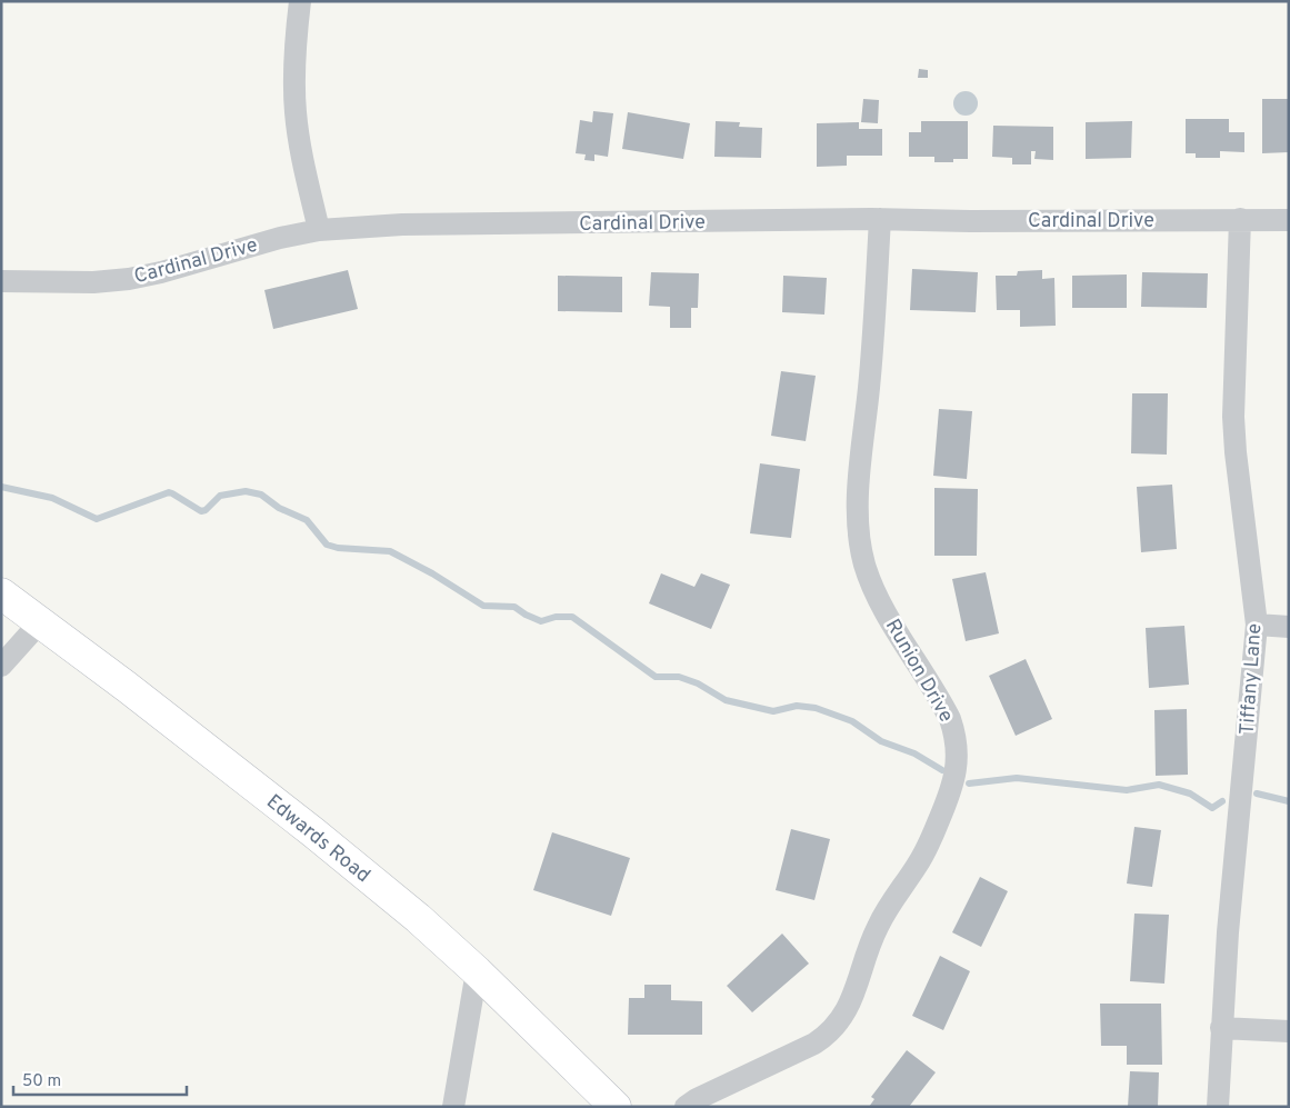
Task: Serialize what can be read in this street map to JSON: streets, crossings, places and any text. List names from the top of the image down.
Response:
{
  "streets": {
    "main road": ["Edwards Road"],
    "street": ["Cardinal Drive", "Runion Drive", "Tiffany Lane"]
  },
  "crossings": [
    ["Cardinal Drive", "Runion Drive"],
    ["Cardinal Drive", "Tiffany Lane"]
  ],
  "scale_bar": "50 m"
}
